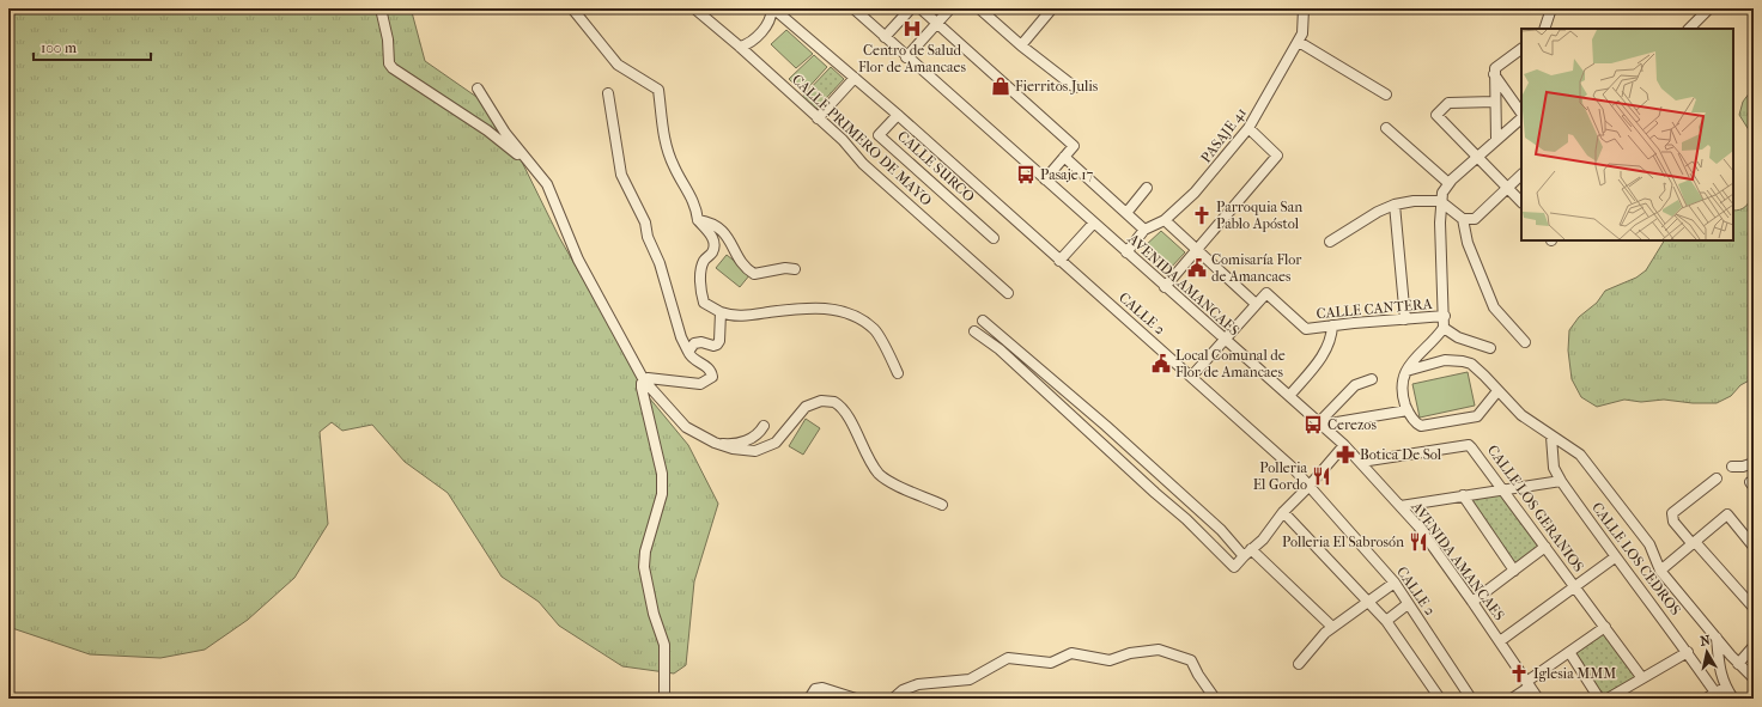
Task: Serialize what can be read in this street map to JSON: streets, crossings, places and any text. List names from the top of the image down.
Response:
{
  "streets": {
    "street": [
      "PASAJE 41",
      "CALLE PRIMERO DE MAYO",
      "CALLE SURCO",
      "AVENIDA AMANCAES",
      "CALLE CANTERA",
      "CALLE 2",
      "CALLE LOS GERANIOS",
      "CALLE LOS CEDROS"
    ]
  },
  "crossings": [
    ["PASAJE 41", "AVENIDA AMANCAES"],
    ["CALLE SURCO", "CALLE 2"],
    ["AVENIDA AMANCAES", "CALLE LOS GERANIOS"]
  ],
  "places": {
    "hospital": ["Centro de Salud Flor de Amancaes"],
    "shop": ["Fierritos Julis"],
    "bus stop": ["Pasaje 17", "Cerezos"],
    "church": ["Parroquia San Pablo Apóstol", "Iglesia MMM"],
    "public building": ["Comisaría Flor de Amancaes", "Local Comunal de Flor de Amancaes"],
    "pharmacy": ["Botica De Sol"],
    "restaurant": ["Polleria El Gordo", "Polleria El Sabrosón"]
  },
  "scale_bar": "100 m",
  "north": "top"
}
